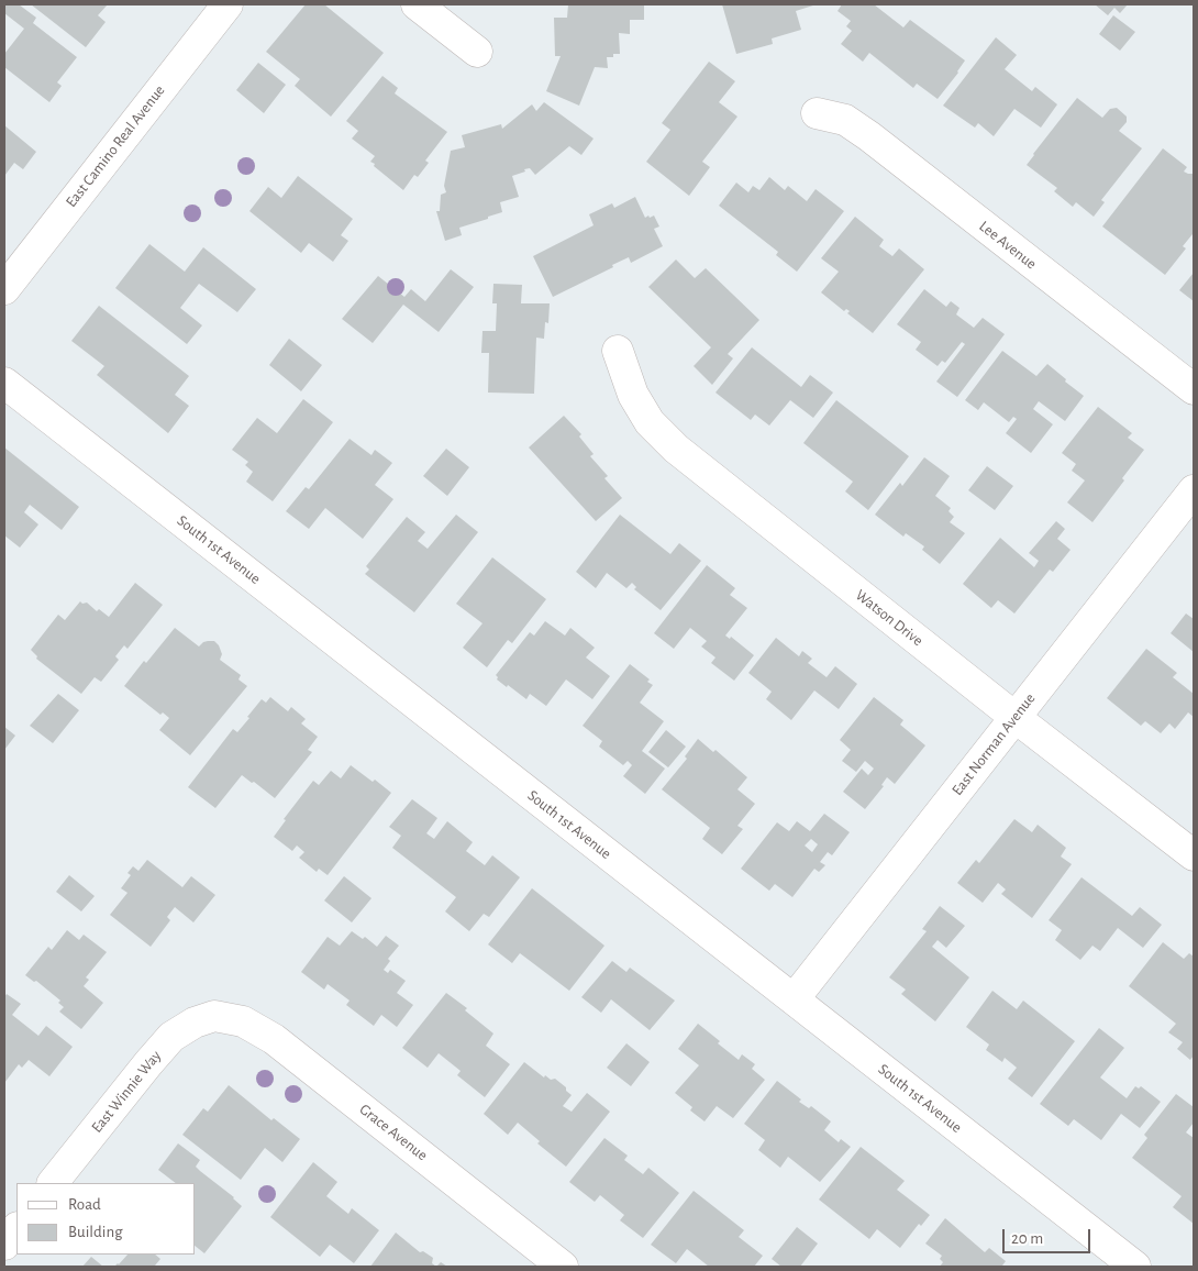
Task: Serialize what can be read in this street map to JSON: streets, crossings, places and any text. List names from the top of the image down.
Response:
{
  "streets": {
    "street": [
      "East Camino Real Avenue",
      "Lee Avenue",
      "South 1st Avenue",
      "Watson Drive",
      "East Norman Avenue",
      "East Winnie Way",
      "Grace Avenue"
    ]
  },
  "crossings": [
    ["South 1st Avenue", "East Norman Avenue"],
    ["Watson Drive", "East Norman Avenue"],
    ["East Winnie Way", "Grace Avenue"]
  ],
  "legend": ["Road", "Building"],
  "scale_bar": "20 m"
}
